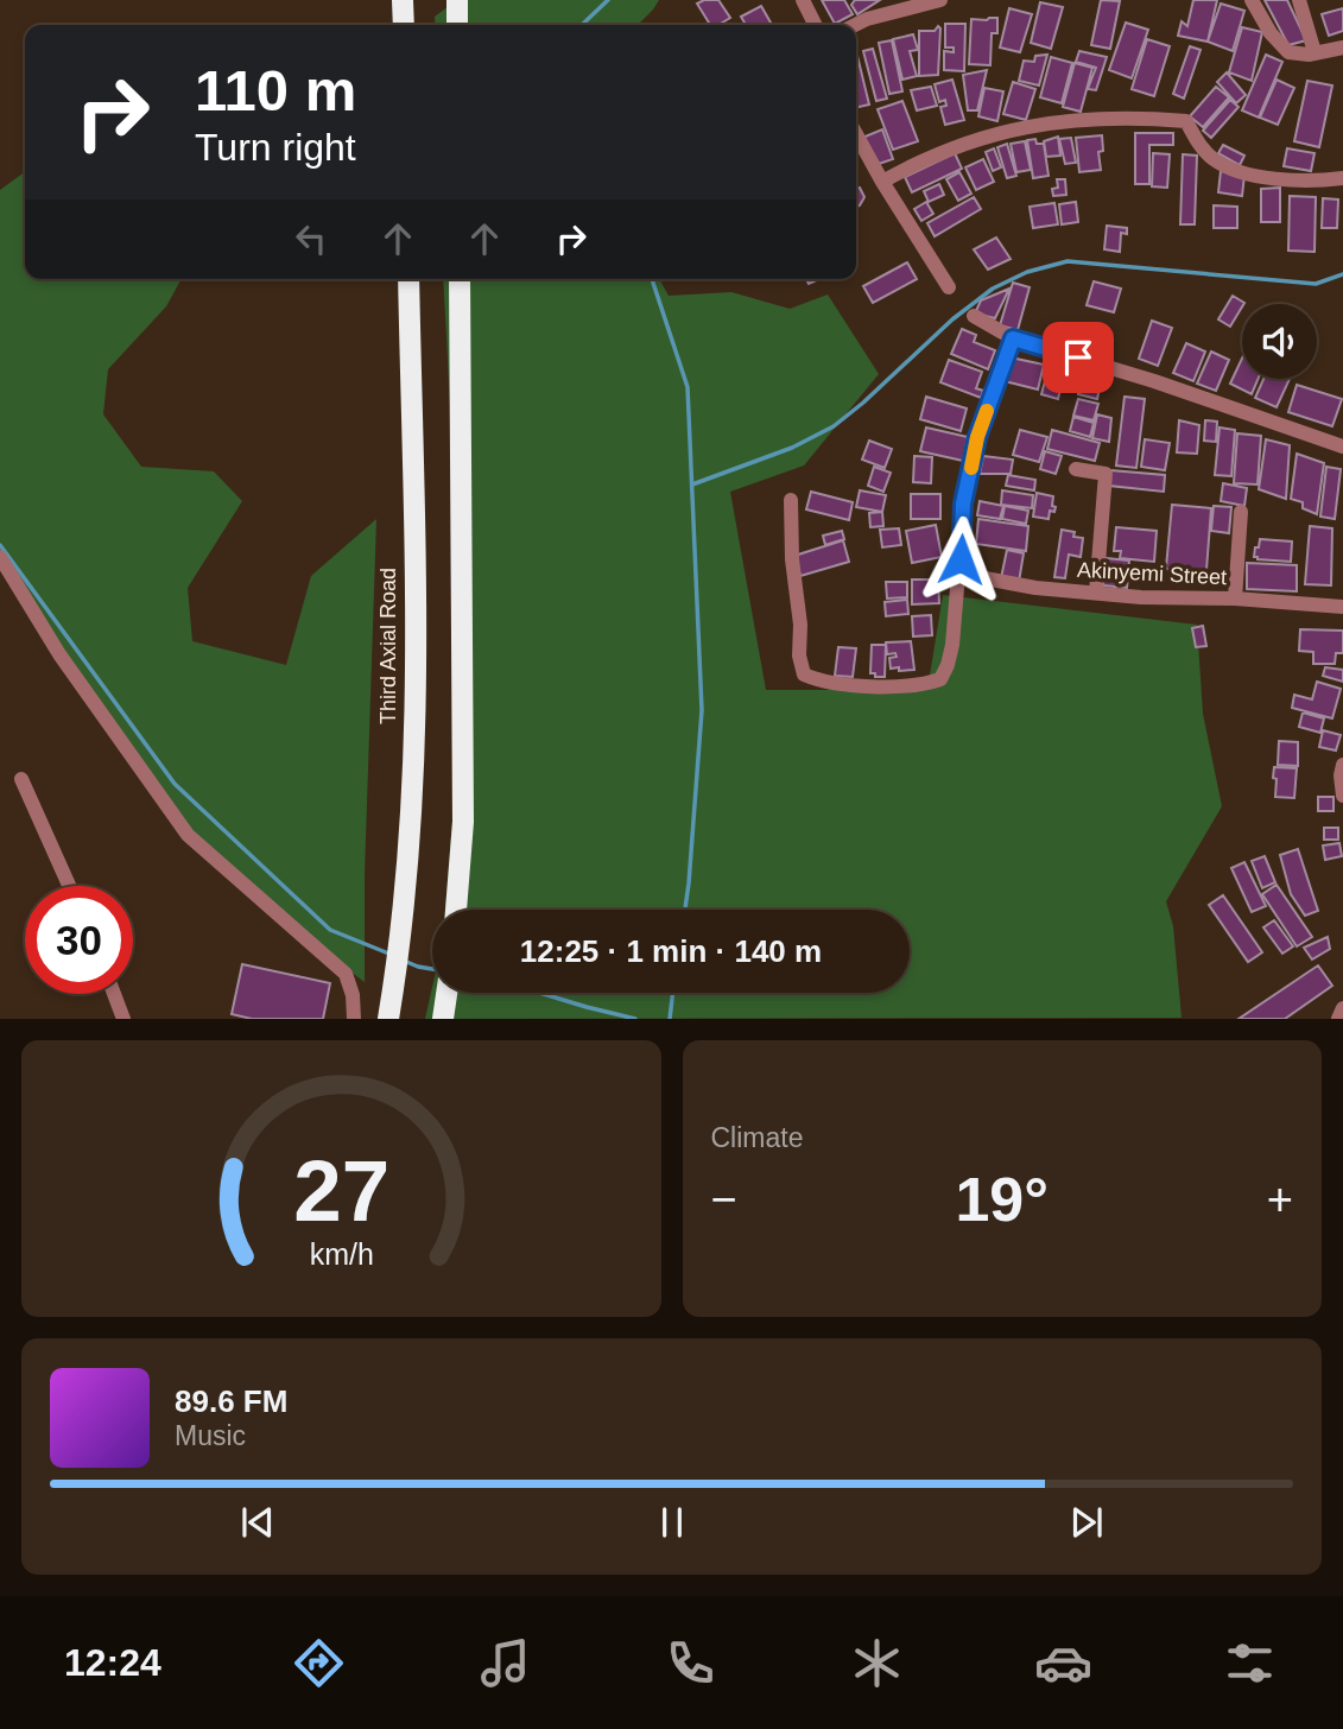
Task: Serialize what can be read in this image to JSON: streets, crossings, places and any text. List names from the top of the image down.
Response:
{
  "streets": {
    "highway": ["Third Axial Road"],
    "street": ["Akinyemi Street"]
  },
  "page": {
    "turn": ["110 m", "Turn right"],
    "limit": "30",
    "trip": "12:25 · 1 min · 140 m",
    "tile": "Climate",
    "heat": ["−", "19°", "+"],
    "song": ["89.6 FM", "Music"],
    "tabs": "12:24",
    "gauge": ["27", "km/h"]
  }
}
